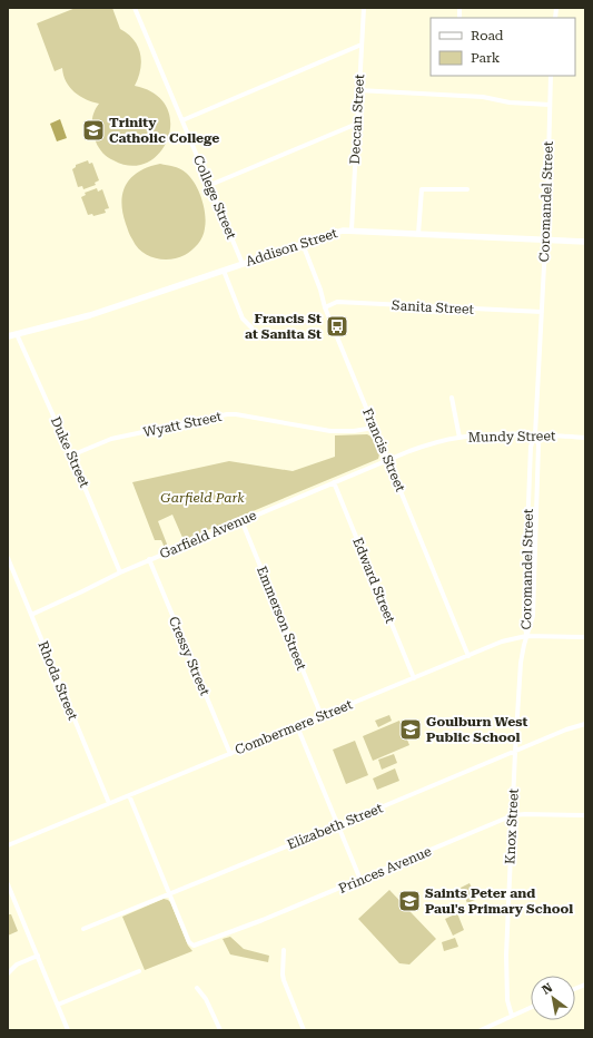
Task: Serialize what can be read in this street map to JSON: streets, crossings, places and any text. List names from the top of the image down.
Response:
{
  "streets": {
    "street": [
      "Deccan Street",
      "College Street",
      "Coromandel Street",
      "Addison Street",
      "Sanita Street",
      "Wyatt Street",
      "Mundy Street",
      "Francis Street",
      "Duke Street",
      "Garfield Avenue",
      "Edward Street",
      "Emmerson Street",
      "Cressy Street",
      "Rhoda Street",
      "Combermere Street",
      "Elizabeth Street",
      "Knox Street",
      "Princes Avenue"
    ]
  },
  "crossings": [
    ["Deccan Street", "Addison Street"],
    ["College Street", "Addison Street"],
    ["Coromandel Street", "Addison Street"],
    ["Coromandel Street", "Sanita Street"],
    ["Coromandel Street", "Mundy Street"],
    ["Coromandel Street", "Combermere Street"],
    ["Coromandel Street", "Knox Street"],
    ["Addison Street", "Francis Street"],
    ["Addison Street", "Duke Street"],
    ["Sanita Street", "Francis Street"],
    ["Wyatt Street", "Francis Street"],
    ["Wyatt Street", "Duke Street"],
    ["Mundy Street", "Francis Street"],
    ["Mundy Street", "Garfield Avenue"],
    ["Francis Street", "Garfield Avenue"],
    ["Francis Street", "Combermere Street"],
    ["Duke Street", "Garfield Avenue"],
    ["Garfield Avenue", "Edward Street"],
    ["Garfield Avenue", "Emmerson Street"],
    ["Garfield Avenue", "Cressy Street"],
    ["Garfield Avenue", "Rhoda Street"],
    ["Edward Street", "Combermere Street"],
    ["Emmerson Street", "Combermere Street"],
    ["Cressy Street", "Combermere Street"],
    ["Rhoda Street", "Combermere Street"],
    ["Combermere Street", "Knox Street"],
    ["Elizabeth Street", "Knox Street"],
    ["Elizabeth Street", "Princes Avenue"],
    ["Knox Street", "Princes Avenue"]
  ],
  "parks": ["Garfield Park"],
  "places": {
    "school or university": ["Trinity Catholic College", "Goulburn West Public School", "Saints Peter and Paul's Primary School"],
    "bus stop": ["Francis St at Sanita St"]
  },
  "legend": ["Road", "Park"],
  "north": "top left"
}
